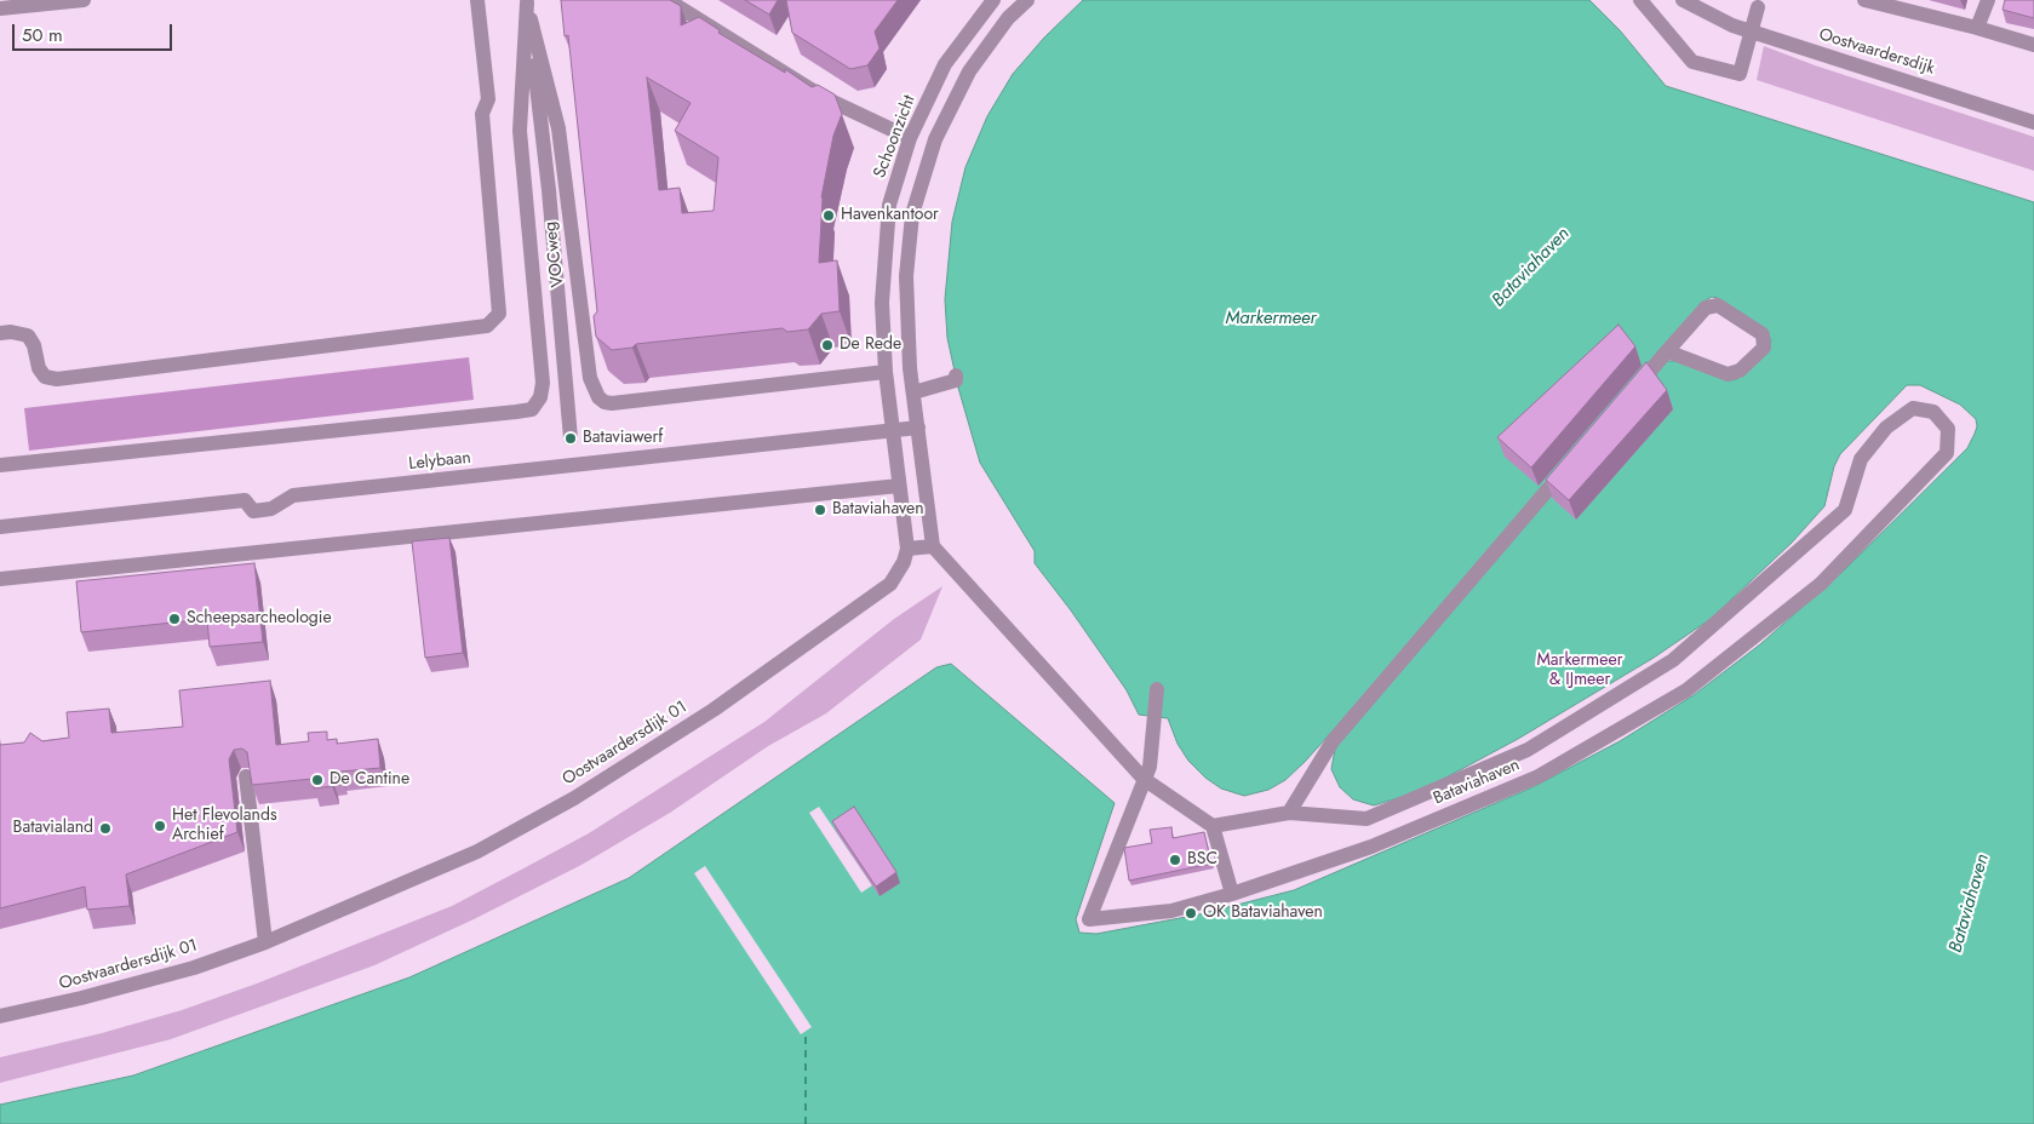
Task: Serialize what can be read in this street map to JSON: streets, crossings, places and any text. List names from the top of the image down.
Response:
{
  "streets": {
    "street": [
      "Oostvaardersdijk",
      "Schoonzicht",
      "VOCweg",
      "Lelybaan",
      "Oostvaardersdijk 01",
      "Bataviahaven"
    ]
  },
  "crossings": [
    ["Schoonzicht", "VOCweg"],
    ["Schoonzicht", "Lelybaan"]
  ],
  "water": ["Bataviahaven", "Markermeer"],
  "parks": ["Markermeer & IJmeer"],
  "places": [
    "Havenkantoor",
    "De Rede",
    "Bataviawerf",
    "Bataviahaven",
    "Scheepsarcheologie",
    "De Cantine",
    "Het Flevolands Archief",
    "Batavialand",
    "BSC",
    "OK Bataviahaven"
  ],
  "scale_bar": "50 m"
}
